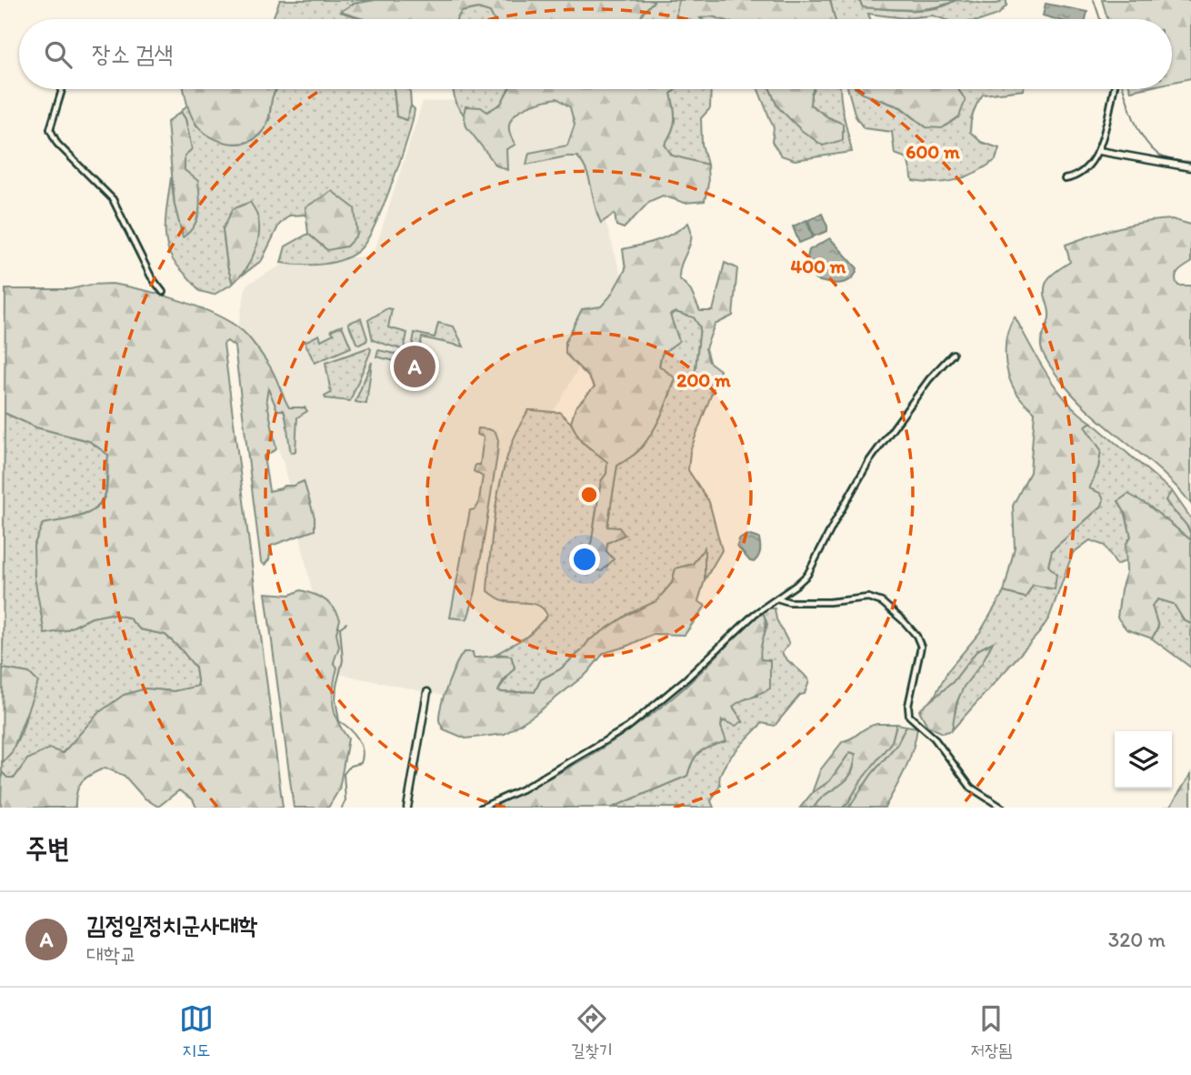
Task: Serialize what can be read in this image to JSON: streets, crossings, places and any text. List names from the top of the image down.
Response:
{
  "page": {
    "search": "장소 검색",
    "pins": "A",
    "heading": "주변",
    "list": [
      {
        "mark": "A",
        "name": "김정일정치군사대학",
        "note": "대학교",
        "value": "320 m"
      }
    ],
    "nav": ["지도", "길찾기", "저장됨"]
  },
  "rings": ["600 m", "400 m", "200 m"]
}
